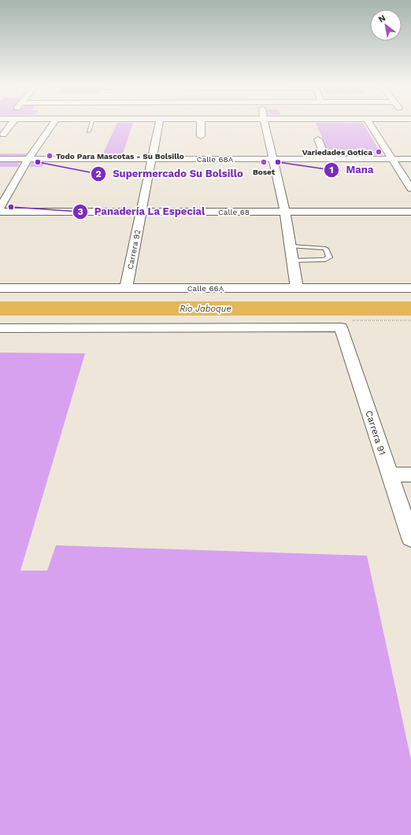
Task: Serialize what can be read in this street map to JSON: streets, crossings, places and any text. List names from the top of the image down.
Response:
{
  "streets": {
    "street": [
      "Calle 68A",
      "Calle 68",
      "Carrera 92",
      "Calle 66A",
      "Carrera 91"
    ]
  },
  "crossings": [
    ["Calle 68A", "Carrera 92"],
    ["Calle 68", "Carrera 92"],
    ["Carrera 92", "Calle 66A"]
  ],
  "water": ["Río Jaboque"],
  "places": [
    "Variedades Gotica",
    "Todo Para Mascotas - Su Bolsillo",
    "Supermercado Su Bolsillo",
    "Boset",
    "Mana",
    "Panadería La Especial"
  ],
  "north": "top left"
}
